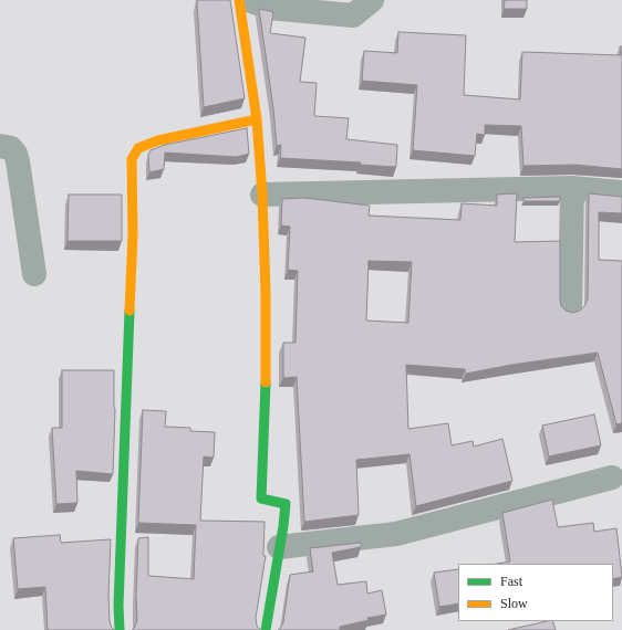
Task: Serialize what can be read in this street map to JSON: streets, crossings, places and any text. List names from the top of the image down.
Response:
{
  "legend": ["Fast", "Slow"]
}
